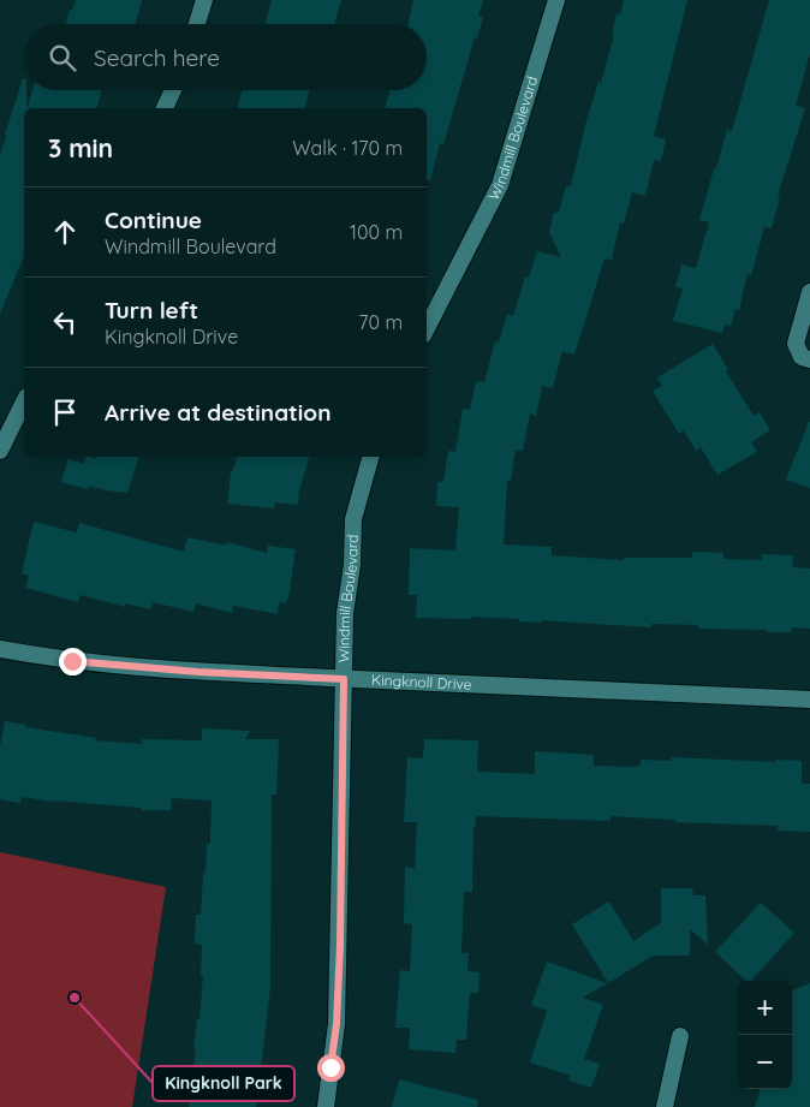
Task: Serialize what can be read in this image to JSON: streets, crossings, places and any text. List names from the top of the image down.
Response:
{
  "streets": {
    "street": ["Windmill Boulevard", "Kingknoll Drive"]
  },
  "crossings": [
    ["Windmill Boulevard", "Kingknoll Drive"]
  ],
  "places": ["Kingknoll Park"],
  "page": {
    "search": "Search here",
    "heading": ["3 min", "Walk · 170 m"],
    "list": [
      ["Continue", "Windmill Boulevard", "100 m"],
      ["Turn left", "Kingknoll Drive", "70 m"],
      "Arrive at destination"
    ],
    "map_buttons": ["+", "−"]
  }
}
